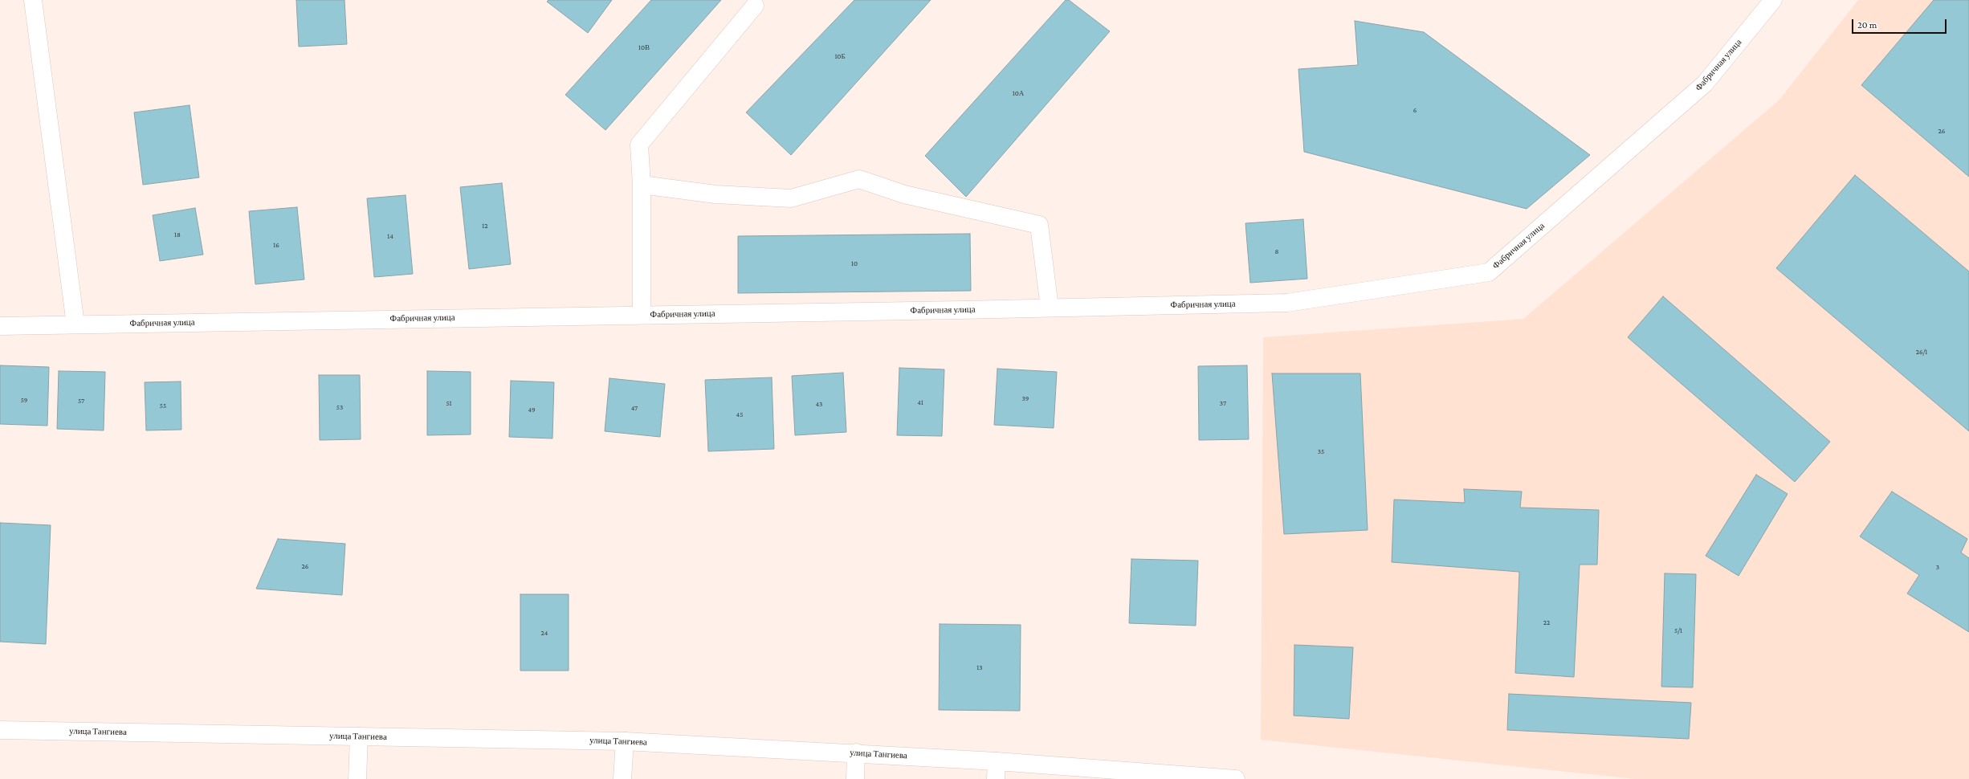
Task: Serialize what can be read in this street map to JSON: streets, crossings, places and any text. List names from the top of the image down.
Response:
{
  "streets": {
    "street": ["Фабричная улица", "улица Тангиева"]
  },
  "house_numbers": [
    "10В",
    "10Б",
    "10А",
    "6",
    "26",
    "12",
    "18",
    "14",
    "16",
    "8",
    "10",
    "26/1",
    "39",
    "59",
    "57",
    "41",
    "51",
    "37",
    "43",
    "55",
    "53",
    "47",
    "49",
    "45",
    "35",
    "26",
    "3",
    "22",
    "5/1",
    "24",
    "13"
  ],
  "scale_bar": "20 m"
}
